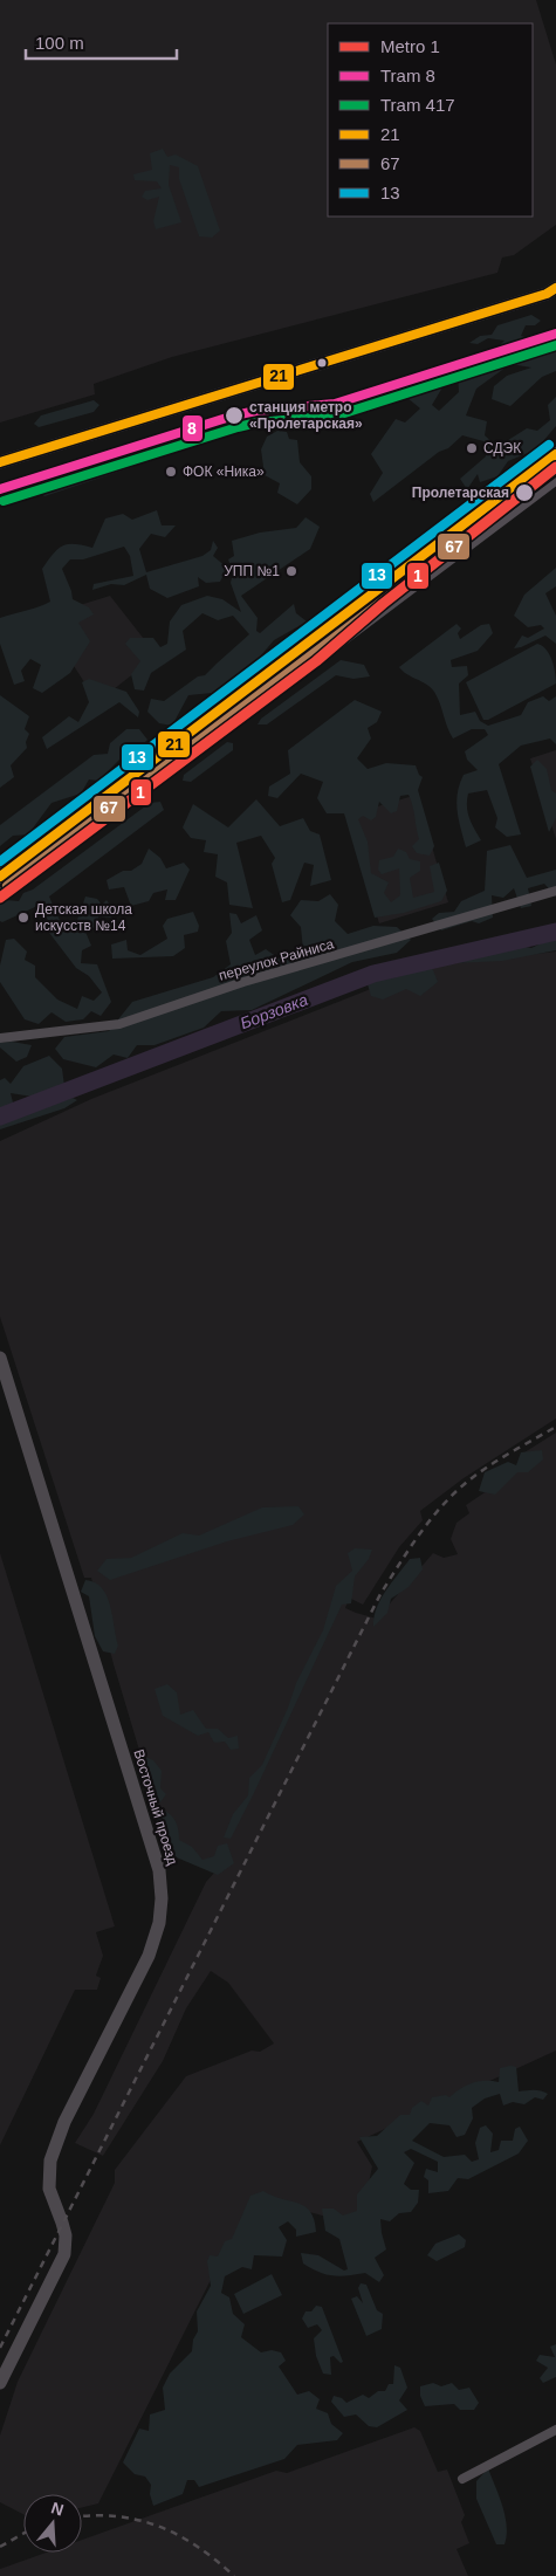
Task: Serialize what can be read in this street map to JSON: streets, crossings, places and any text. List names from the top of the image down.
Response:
{
  "streets": {
    "street": ["переулок Райниса", "Восточный проезд"]
  },
  "water": ["Борзовка"],
  "places": [
    "станция метро «Пролетарская»",
    "СДЭК",
    "ФОК «Ника»",
    "Пролетарская",
    "УПП №1",
    "Детская школа искусств №14"
  ],
  "lines": [
    "transit line 21",
    "tram line 8",
    "tram line 417",
    "transit line 13",
    "metro line 1",
    "transit line 67"
  ],
  "legend": [
    "Metro 1",
    "Tram 8",
    "Tram 417",
    "21",
    "67",
    "13"
  ],
  "scale_bar": "100 m",
  "north": "top"
}
